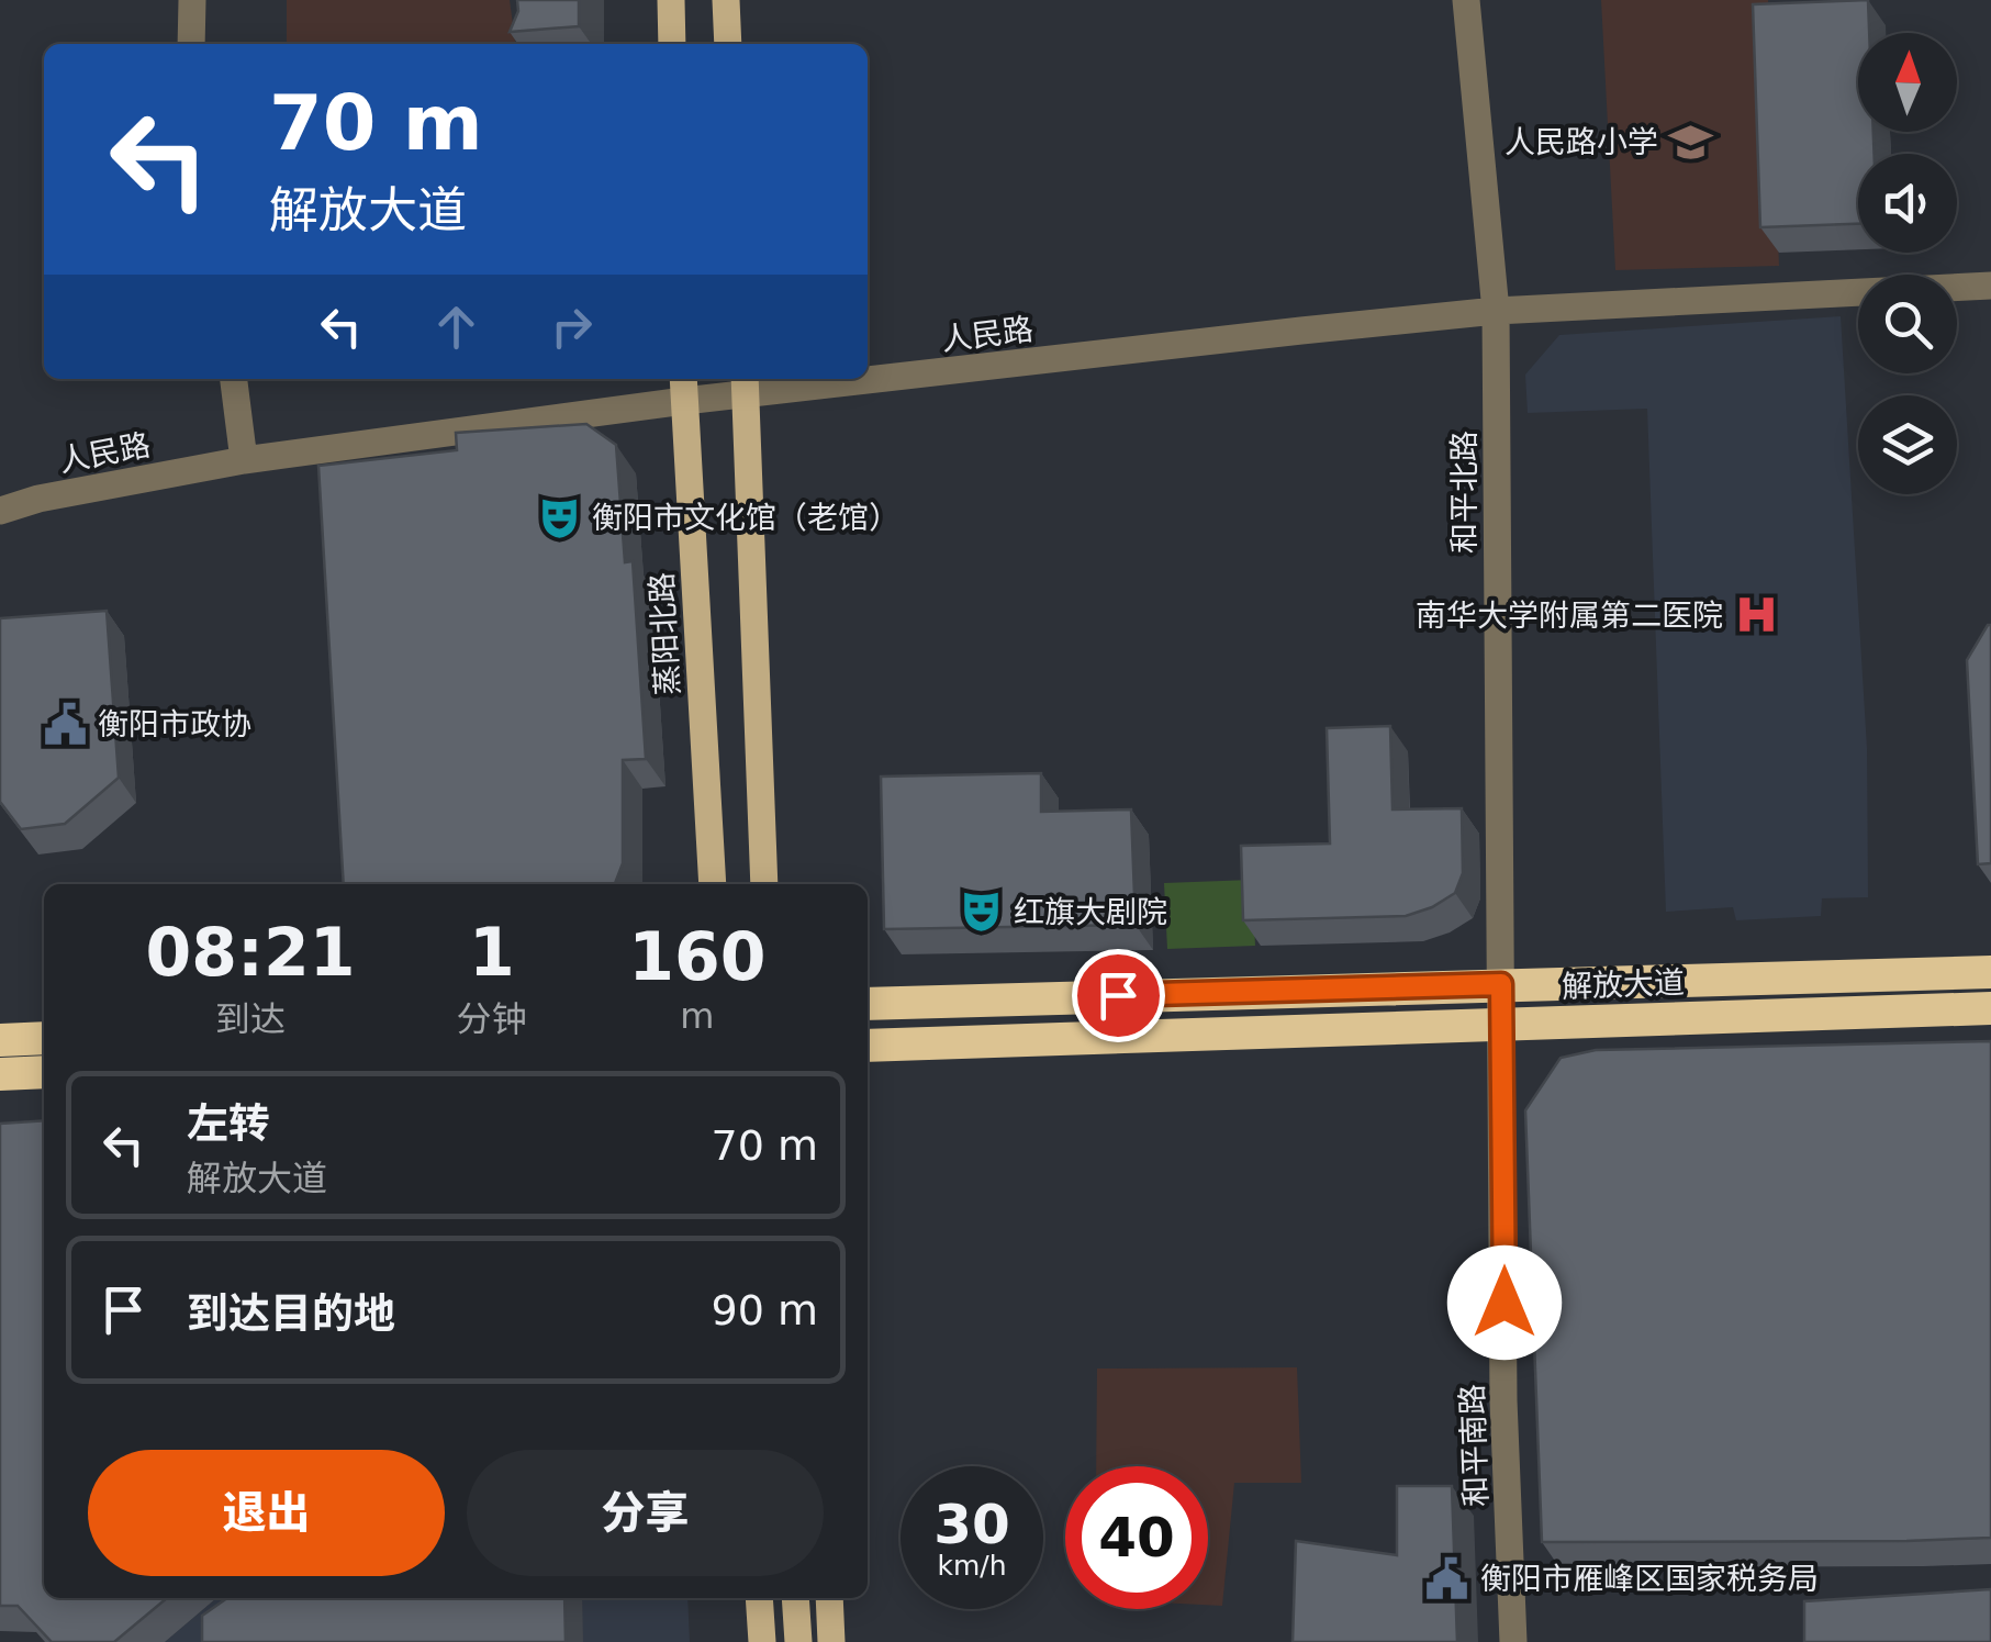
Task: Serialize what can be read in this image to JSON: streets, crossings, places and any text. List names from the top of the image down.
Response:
{
  "streets": {
    "highway": ["解放大道"],
    "main road": ["蒸阳北路"],
    "street": ["人民路", "和平北路", "和平南路"]
  },
  "crossings": [
    ["人民路", "和平北路"],
    ["人民路", "蒸阳北路"],
    ["和平北路", "解放大道"],
    ["和平北路", "和平南路"],
    ["解放大道", "和平南路"]
  ],
  "places": {
    "school or university": ["人民路小学"],
    "theatre": ["衡阳市文化馆（老馆）", "红旗大剧院"],
    "hospital": ["南华大学附属第二医院"],
    "public building": ["衡阳市政协", "衡阳市雁峰区国家税务局"]
  },
  "north": "top",
  "page": {
    "turn": ["70 m", "解放大道"],
    "eta": [
      "08:21",
      "到达",
      "1",
      "分钟",
      "160",
      "m"
    ],
    "list": [
      {
        "name": "左转",
        "note": "解放大道",
        "value": "70 m"
      },
      {
        "name": "到达目的地",
        "value": "90 m"
      }
    ],
    "buttons": ["退出", "分享"],
    "speed": "30 km/h",
    "limit": "40"
  }
}
